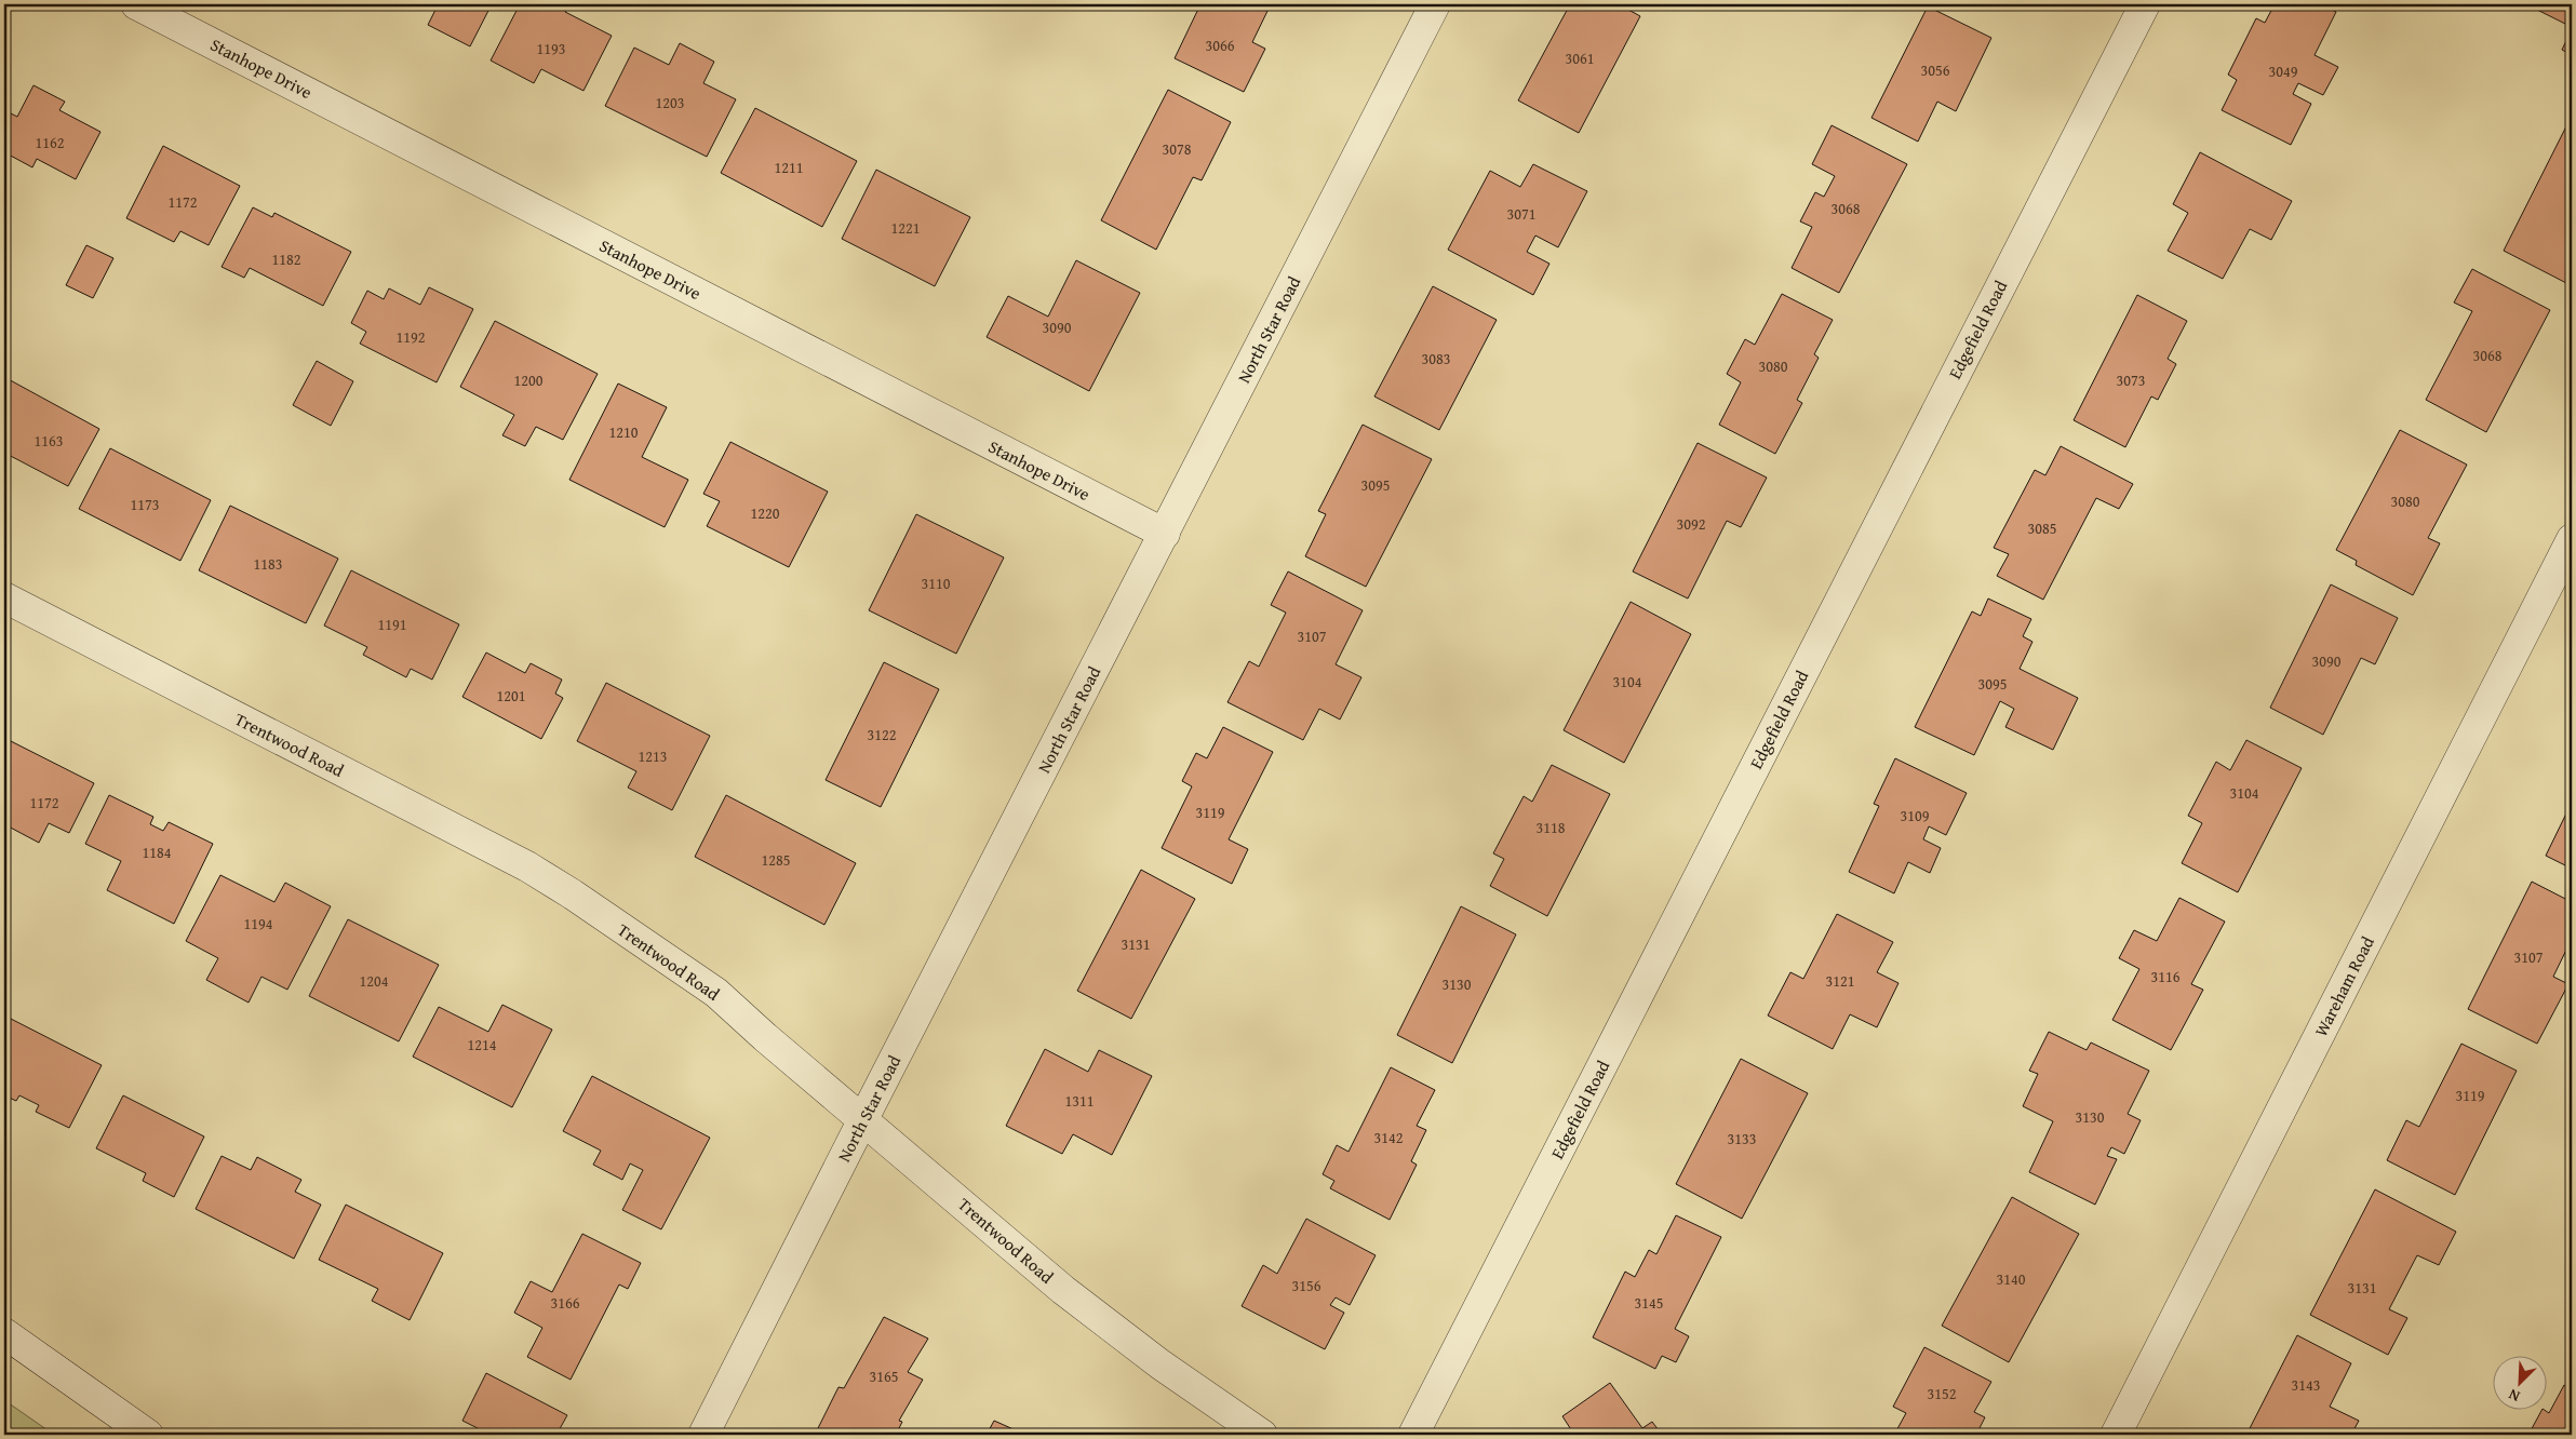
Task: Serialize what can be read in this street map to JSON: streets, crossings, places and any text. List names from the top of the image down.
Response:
{
  "streets": {
    "street": [
      "Stanhope Drive",
      "North Star Road",
      "Edgefield Road",
      "Trentwood Road",
      "Wareham Road"
    ]
  },
  "crossings": [
    ["Stanhope Drive", "North Star Road"],
    ["North Star Road", "Trentwood Road"]
  ],
  "house_numbers": [
    "3066",
    "1193",
    "3061",
    "3056",
    "3049",
    "1203",
    "1162",
    "3078",
    "1211",
    "1172",
    "3068",
    "3071",
    "1221",
    "1182",
    "3090",
    "1192",
    "3068",
    "3083",
    "3080",
    "1200",
    "3073",
    "1210",
    "1163",
    "3095",
    "3080",
    "1173",
    "1220",
    "3092",
    "3085",
    "1183",
    "3110",
    "1191",
    "3107",
    "3090",
    "3104",
    "3095",
    "1201",
    "3122",
    "1213",
    "3104",
    "1172",
    "3119",
    "3109",
    "3118",
    "1184",
    "1285",
    "1194",
    "3131",
    "3107",
    "3116",
    "1204",
    "3121",
    "3130",
    "1214",
    "3119",
    "1311",
    "3130",
    "3142",
    "3133",
    "3140",
    "3156",
    "3131",
    "3166",
    "3145",
    "3165",
    "3143",
    "3152"
  ],
  "north": "bottom left"
}
